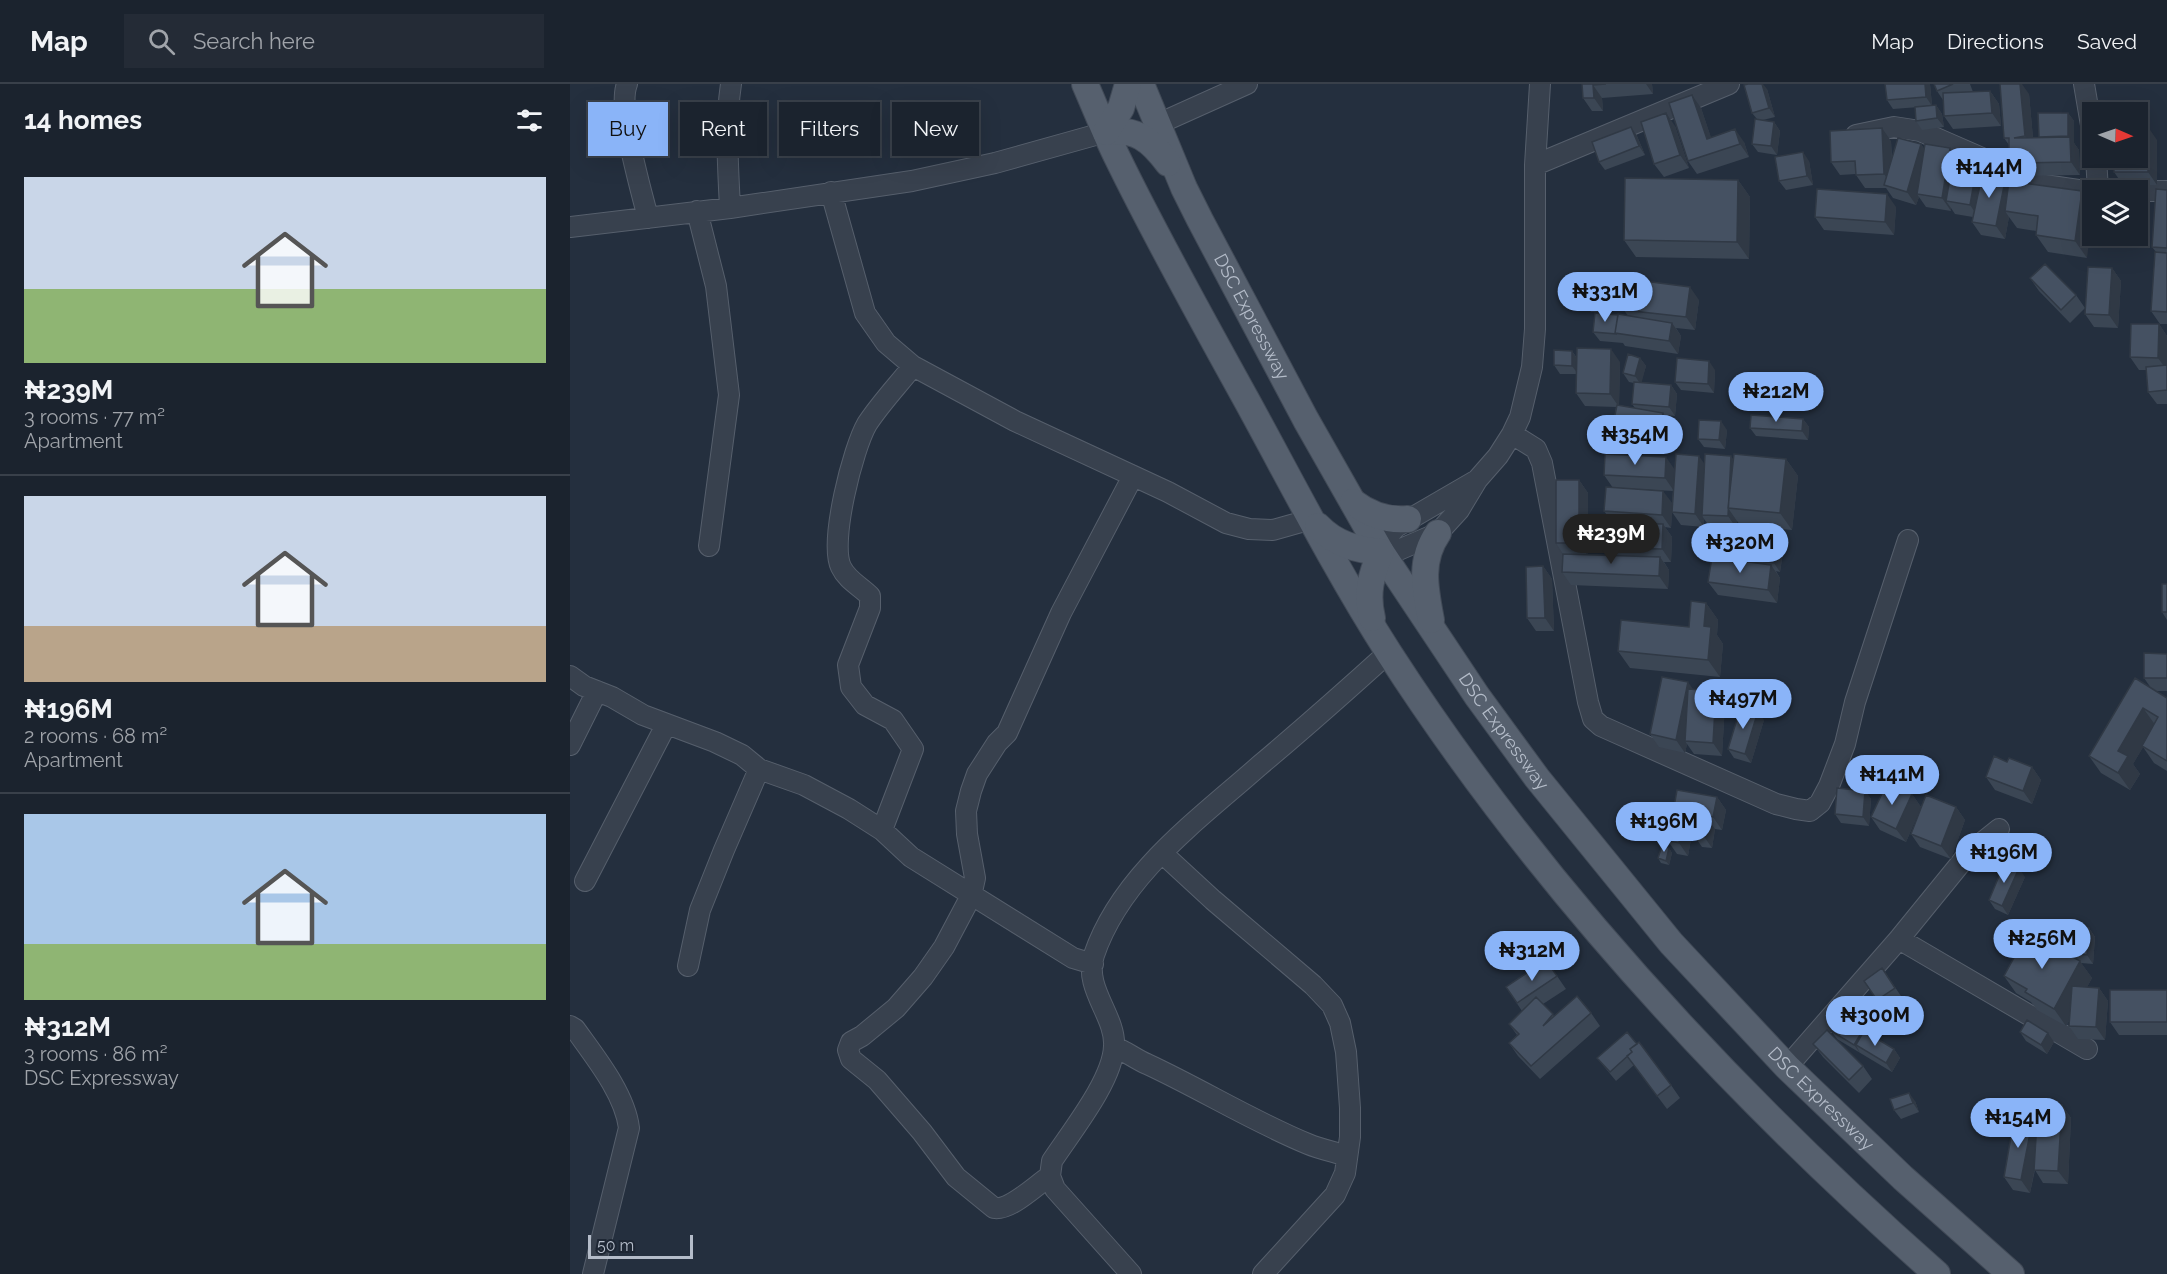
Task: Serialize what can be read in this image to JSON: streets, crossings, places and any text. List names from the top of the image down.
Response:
{
  "streets": {
    "main road": ["DSC Expressway"]
  },
  "scale_bar": "50 m",
  "north": "right",
  "page": {
    "header": "Map",
    "search": "Search here",
    "nav": ["Map", "Directions", "Saved"],
    "heading": "14 homes",
    "chip": [
      "Buy",
      "Rent",
      "Filters",
      "New"
    ],
    "price": [
      "₦144M",
      "₦331M",
      "₦212M",
      "₦354M",
      "₦239M",
      "₦320M",
      "₦497M",
      "₦141M",
      "₦196M",
      "₦196M",
      "₦256M",
      "₦312M",
      "₦300M",
      "₦154M"
    ],
    "list": [
      {
        "name": "₦239M",
        "note": "3 rooms · 77 m² · Apartment"
      },
      {
        "name": "₦196M",
        "note": "2 rooms · 68 m² · Apartment"
      },
      {
        "name": "₦312M",
        "note": "3 rooms · 86 m² · DSC Expressway"
      }
    ],
    "scale": "50 m"
  }
}
